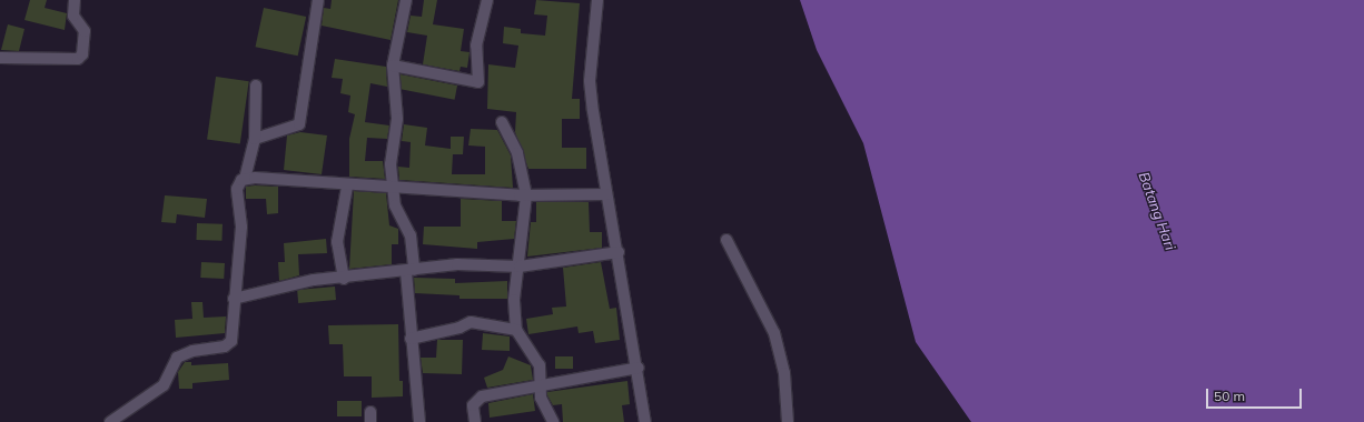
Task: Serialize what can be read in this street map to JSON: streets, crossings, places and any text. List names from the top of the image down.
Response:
{
  "water": ["Batang Hari"],
  "scale_bar": "50 m"
}
